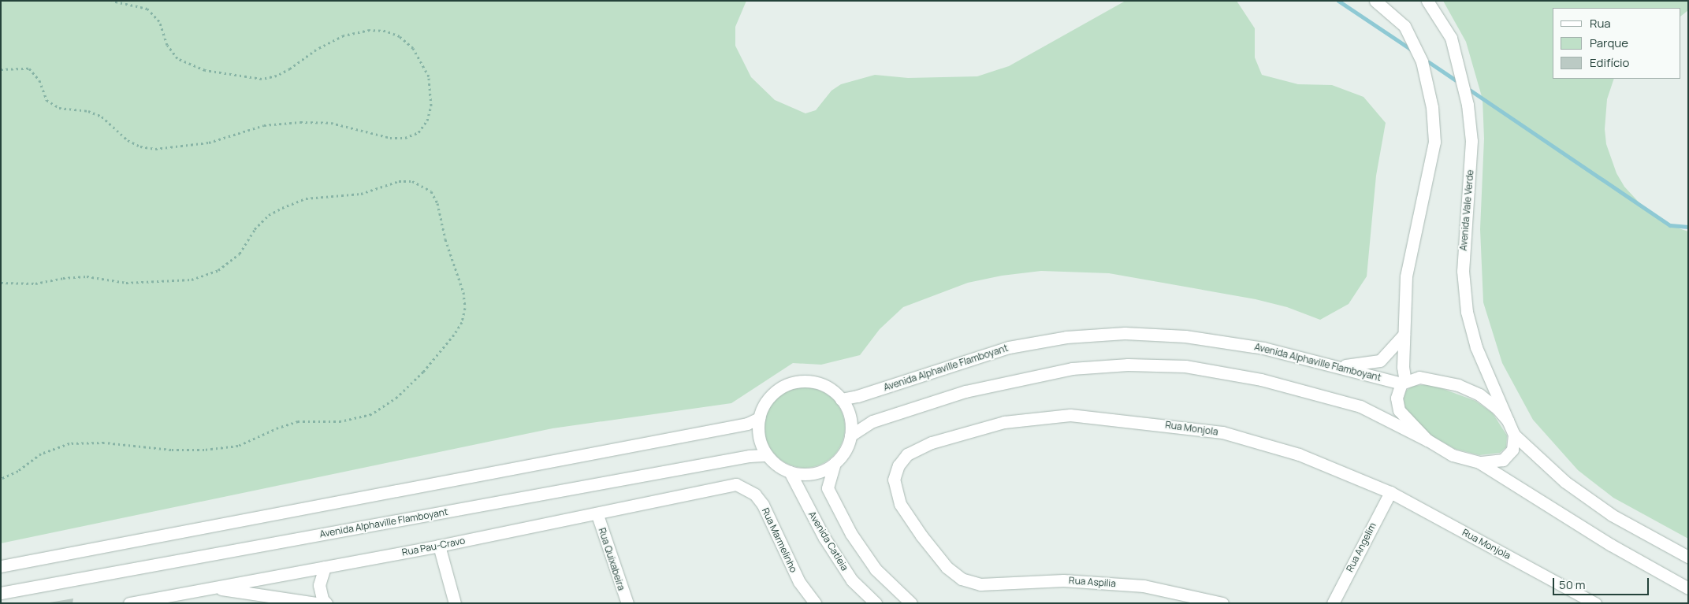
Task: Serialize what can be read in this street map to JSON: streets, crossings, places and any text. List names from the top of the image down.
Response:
{
  "streets": {
    "street": [
      "Avenida Vale Verde",
      "Avenida Alphaville Flamboyant",
      "Rua Monjola",
      "Rua Marmelinho",
      "Avenida Catleia",
      "Rua Pau-Cravo",
      "Rua Angelim",
      "Rua Quixabeira",
      "Rua Aspilia"
    ]
  },
  "crossings": [
    ["Avenida Alphaville Flamboyant", "Avenida Catleia"],
    ["Rua Monjola", "Rua Angelim"],
    ["Rua Monjola", "Rua Aspilia"],
    ["Rua Marmelinho", "Rua Pau-Cravo"],
    ["Rua Pau-Cravo", "Rua Quixabeira"]
  ],
  "legend": ["Rua", "Parque", "Edifício"],
  "scale_bar": "50 m"
}
